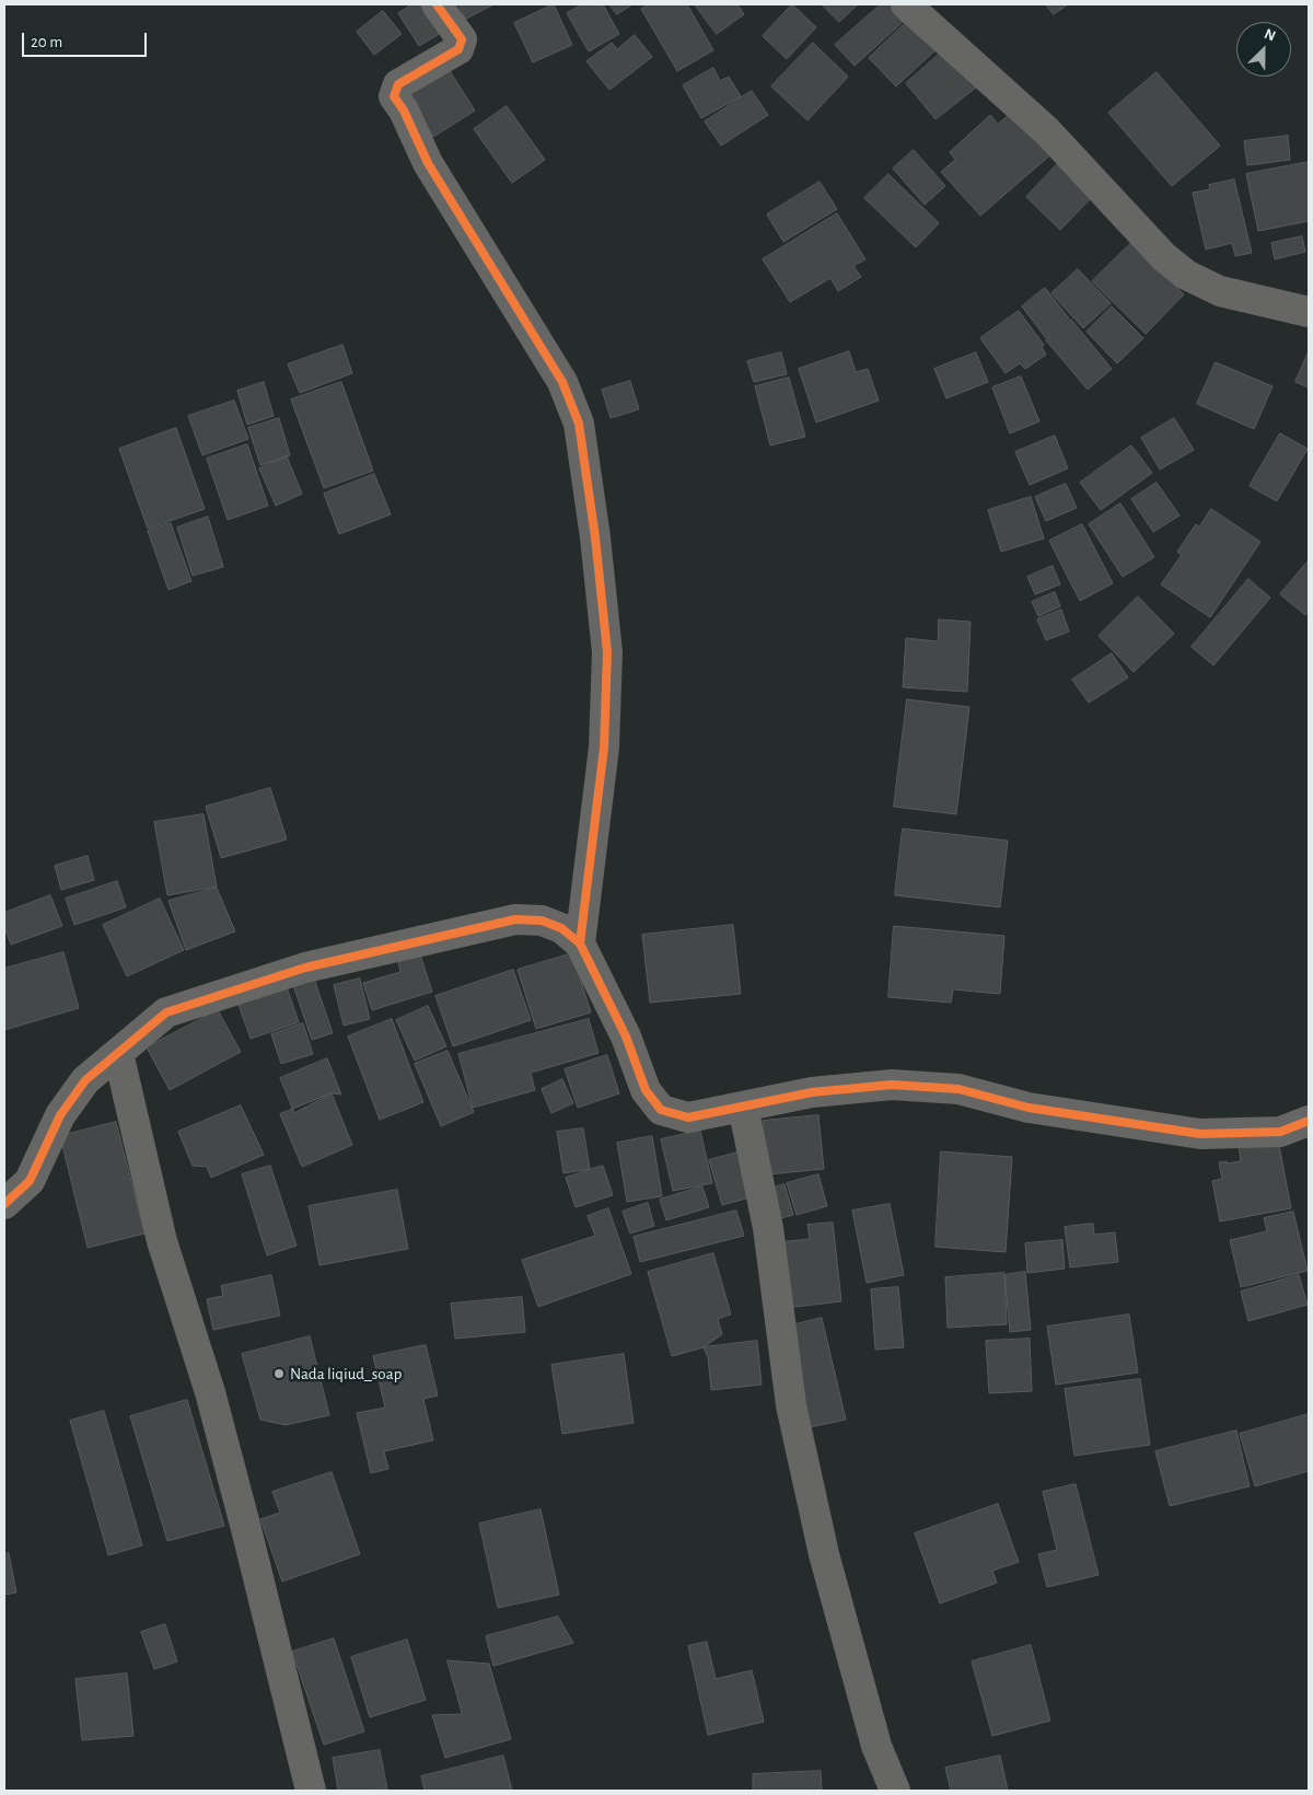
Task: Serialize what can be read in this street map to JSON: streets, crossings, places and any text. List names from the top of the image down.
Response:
{
  "places": ["Nada liqiud_soap"],
  "scale_bar": "20 m",
  "north": "top right"
}
